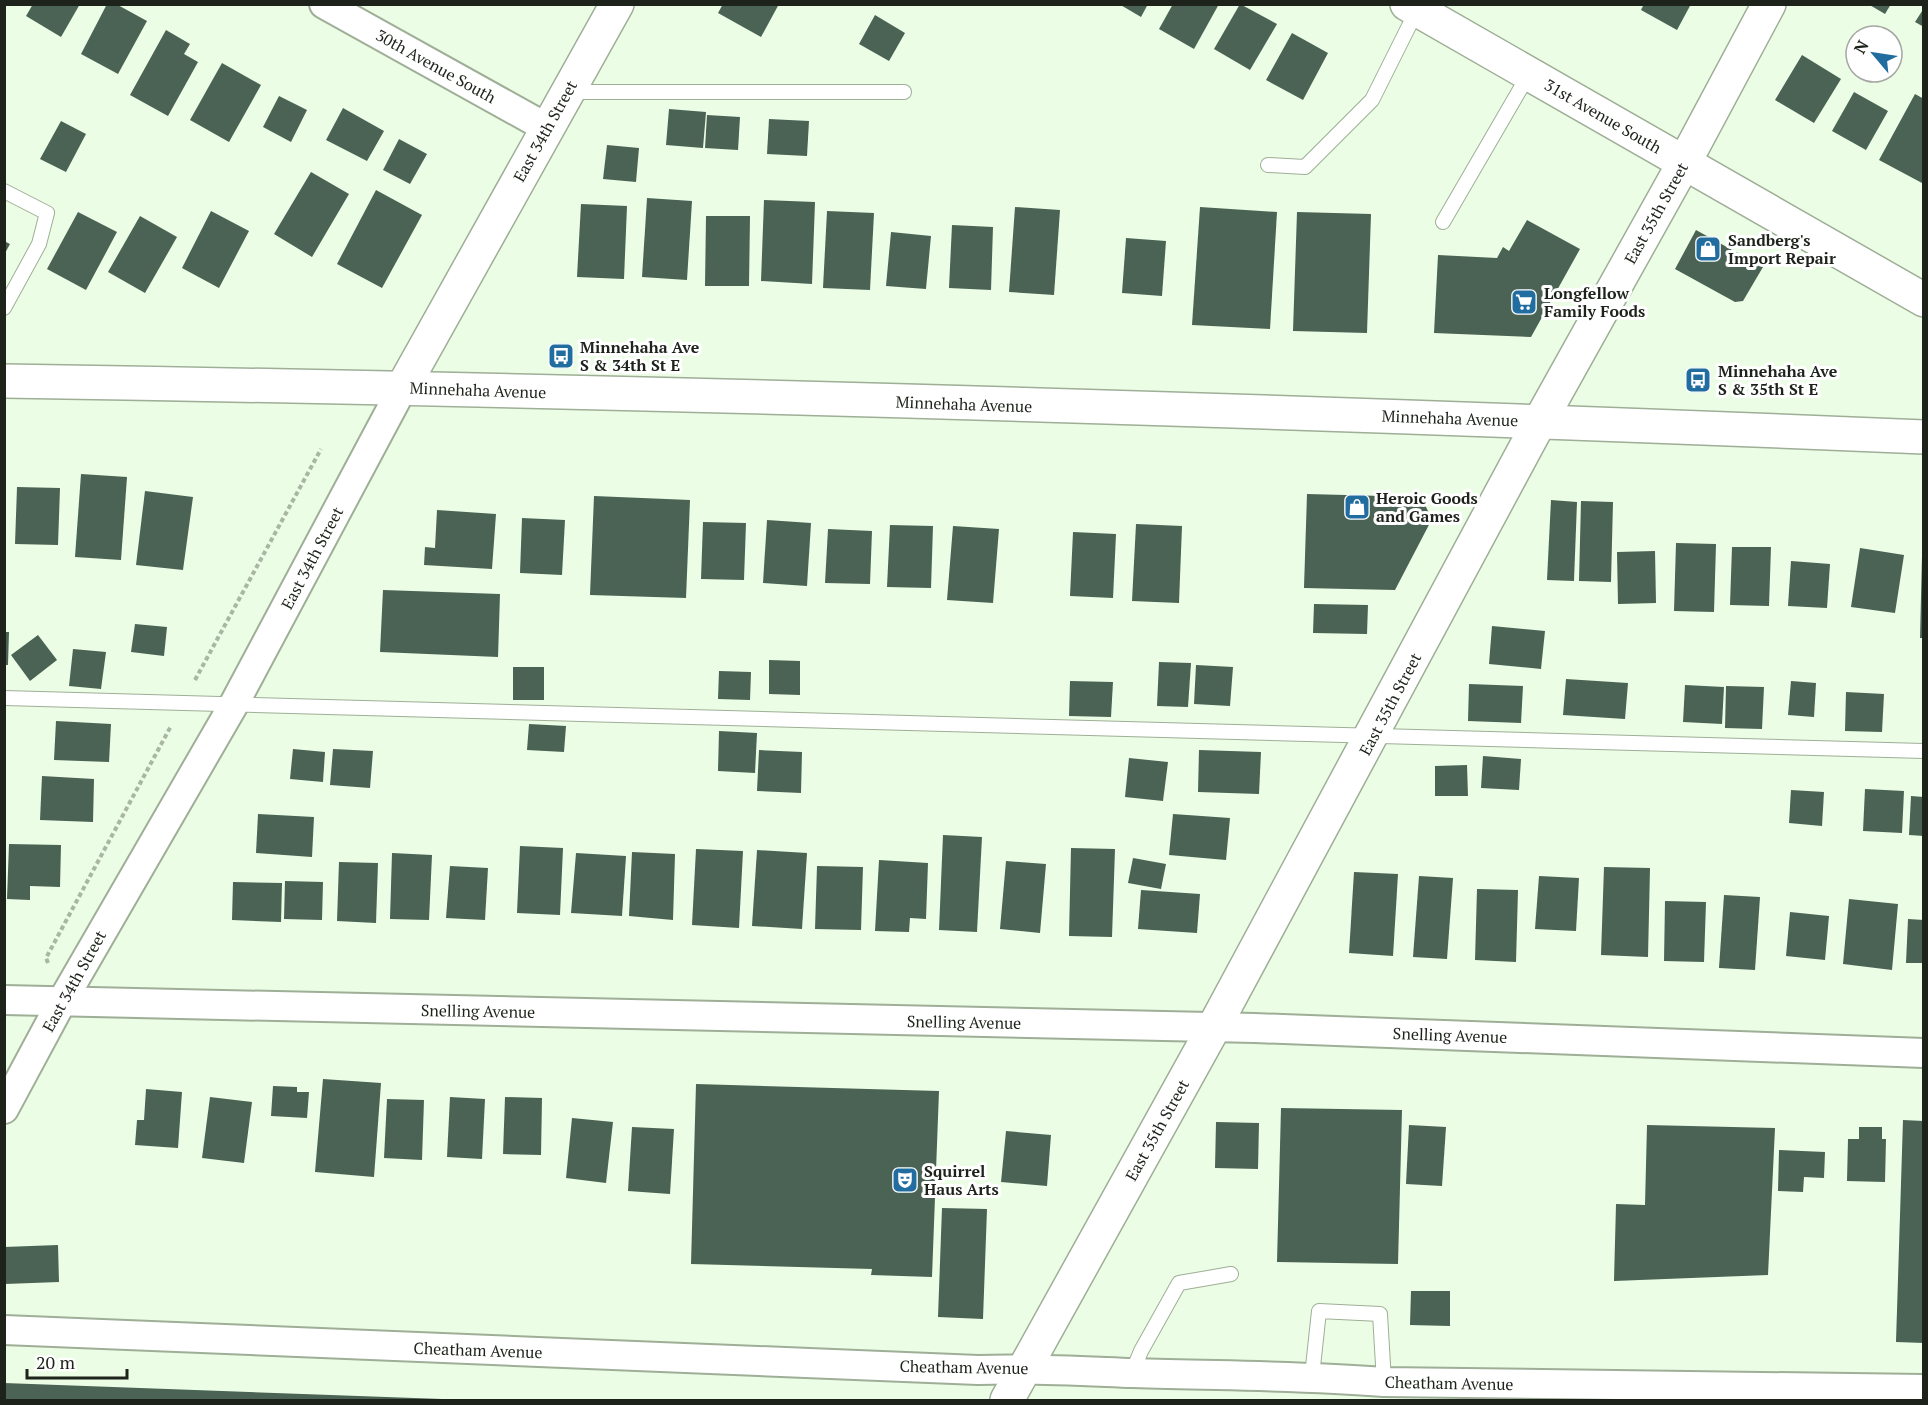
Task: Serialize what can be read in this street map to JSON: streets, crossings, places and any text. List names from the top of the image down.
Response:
{
  "streets": {
    "street": [
      "30th Avenue South",
      "31st Avenue South",
      "East 34th Street",
      "East 35th Street",
      "Minnehaha Avenue",
      "Snelling Avenue",
      "Cheatham Avenue"
    ]
  },
  "crossings": [
    ["30th Avenue South", "East 34th Street"],
    ["31st Avenue South", "East 35th Street"],
    ["East 34th Street", "Minnehaha Avenue"],
    ["East 34th Street", "Snelling Avenue"],
    ["East 35th Street", "Minnehaha Avenue"],
    ["East 35th Street", "Snelling Avenue"],
    ["East 35th Street", "Cheatham Avenue"]
  ],
  "places": {
    "shop": ["Sandberg's Import Repair", "Heroic Goods and Games"],
    "supermarket": ["Longfellow Family Foods"],
    "bus stop": ["Minnehaha Ave S & 34th St E", "Minnehaha Ave S & 35th St E"],
    "theatre": ["Squirrel Haus Arts"]
  },
  "scale_bar": "20 m",
  "north": "top left"
}
